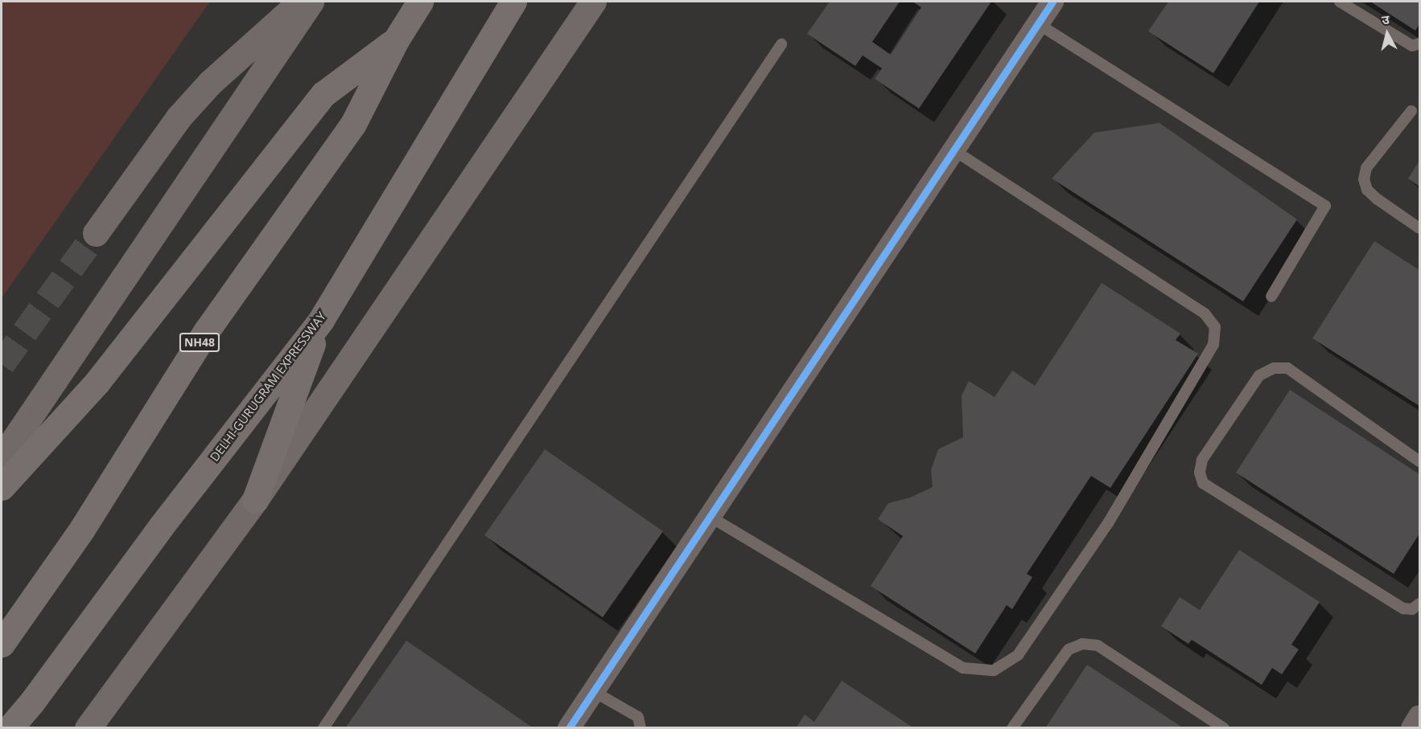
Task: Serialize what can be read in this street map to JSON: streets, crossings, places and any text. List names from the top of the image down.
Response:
{
  "streets": {
    "highway": ["NH48", "DELHI-GURUGRAM EXPRESSWAY"]
  },
  "north": "top"
}
